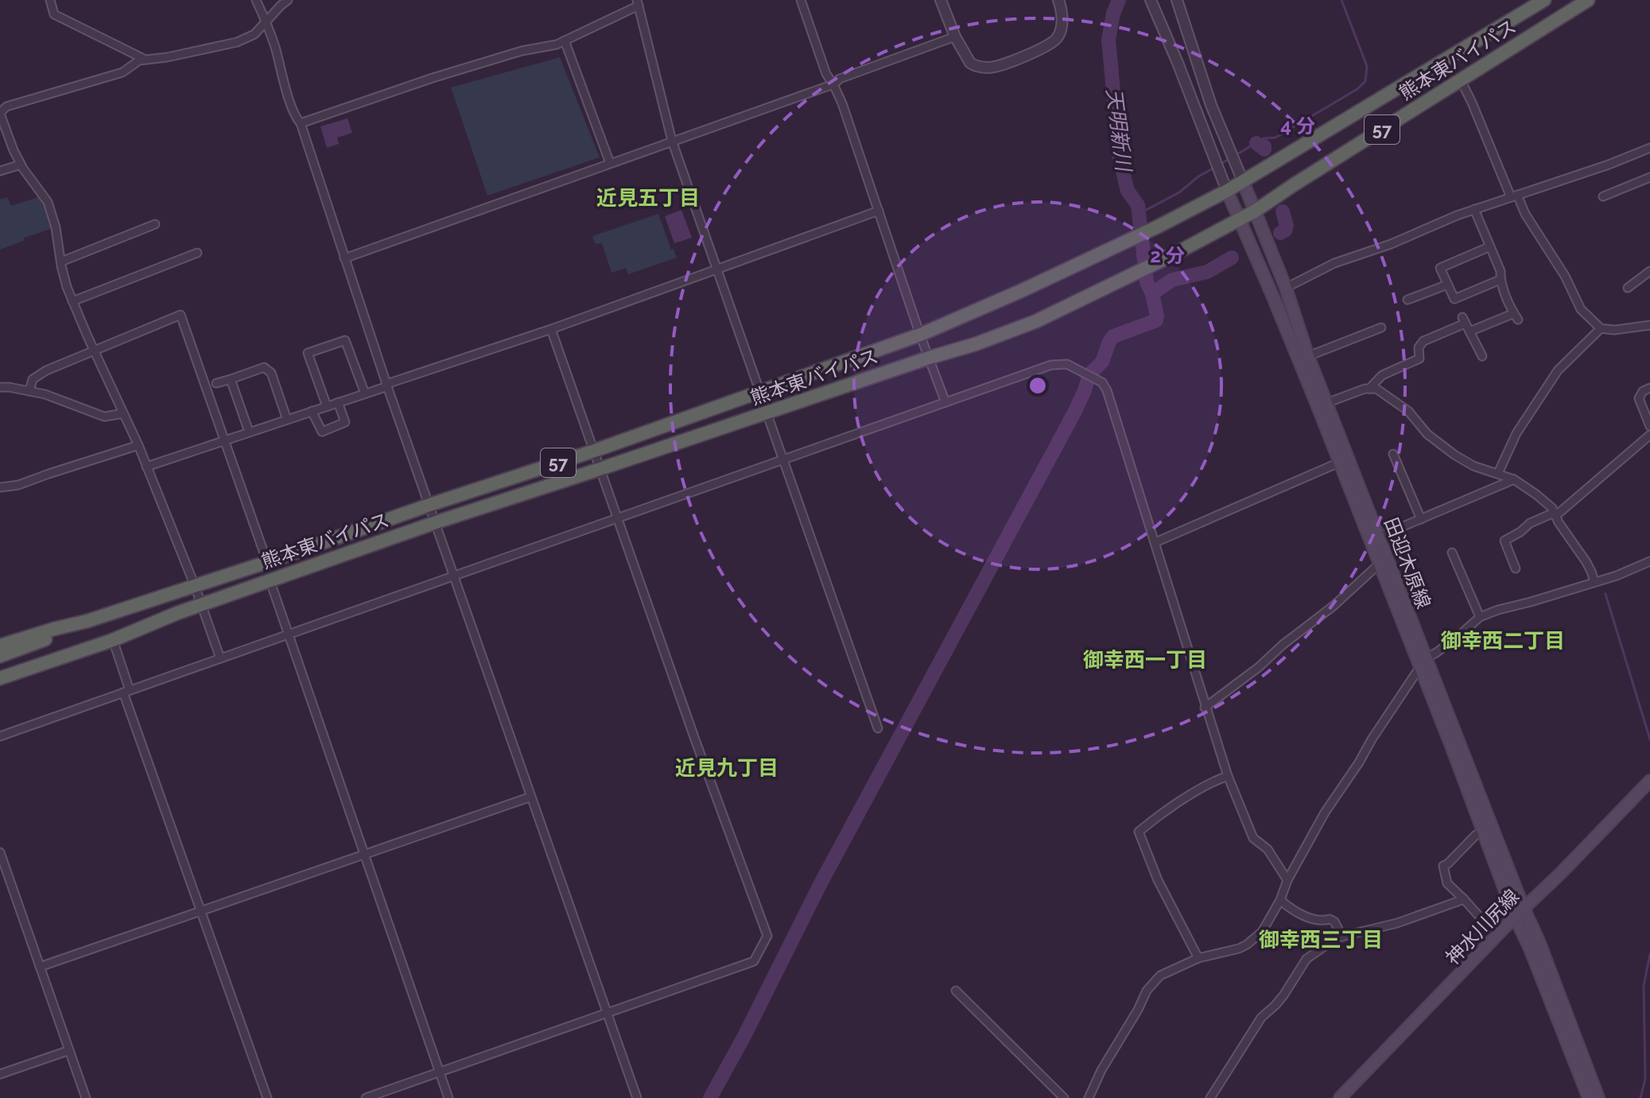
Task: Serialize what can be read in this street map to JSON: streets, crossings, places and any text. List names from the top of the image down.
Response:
{
  "streets": {
    "highway": ["熊本東バイパス", "57"],
    "main road": ["田迎木原線", "神水川尻線"]
  },
  "crossings": [
    ["熊本東バイパス", "田迎木原線"],
    ["田迎木原線", "神水川尻線"]
  ],
  "districts": [
    "近見五丁目",
    "御幸西二丁目",
    "御幸西一丁目",
    "近見九丁目",
    "御幸西三丁目"
  ],
  "water": ["天明新川"],
  "rings": ["4 分", "2 分"]
}
